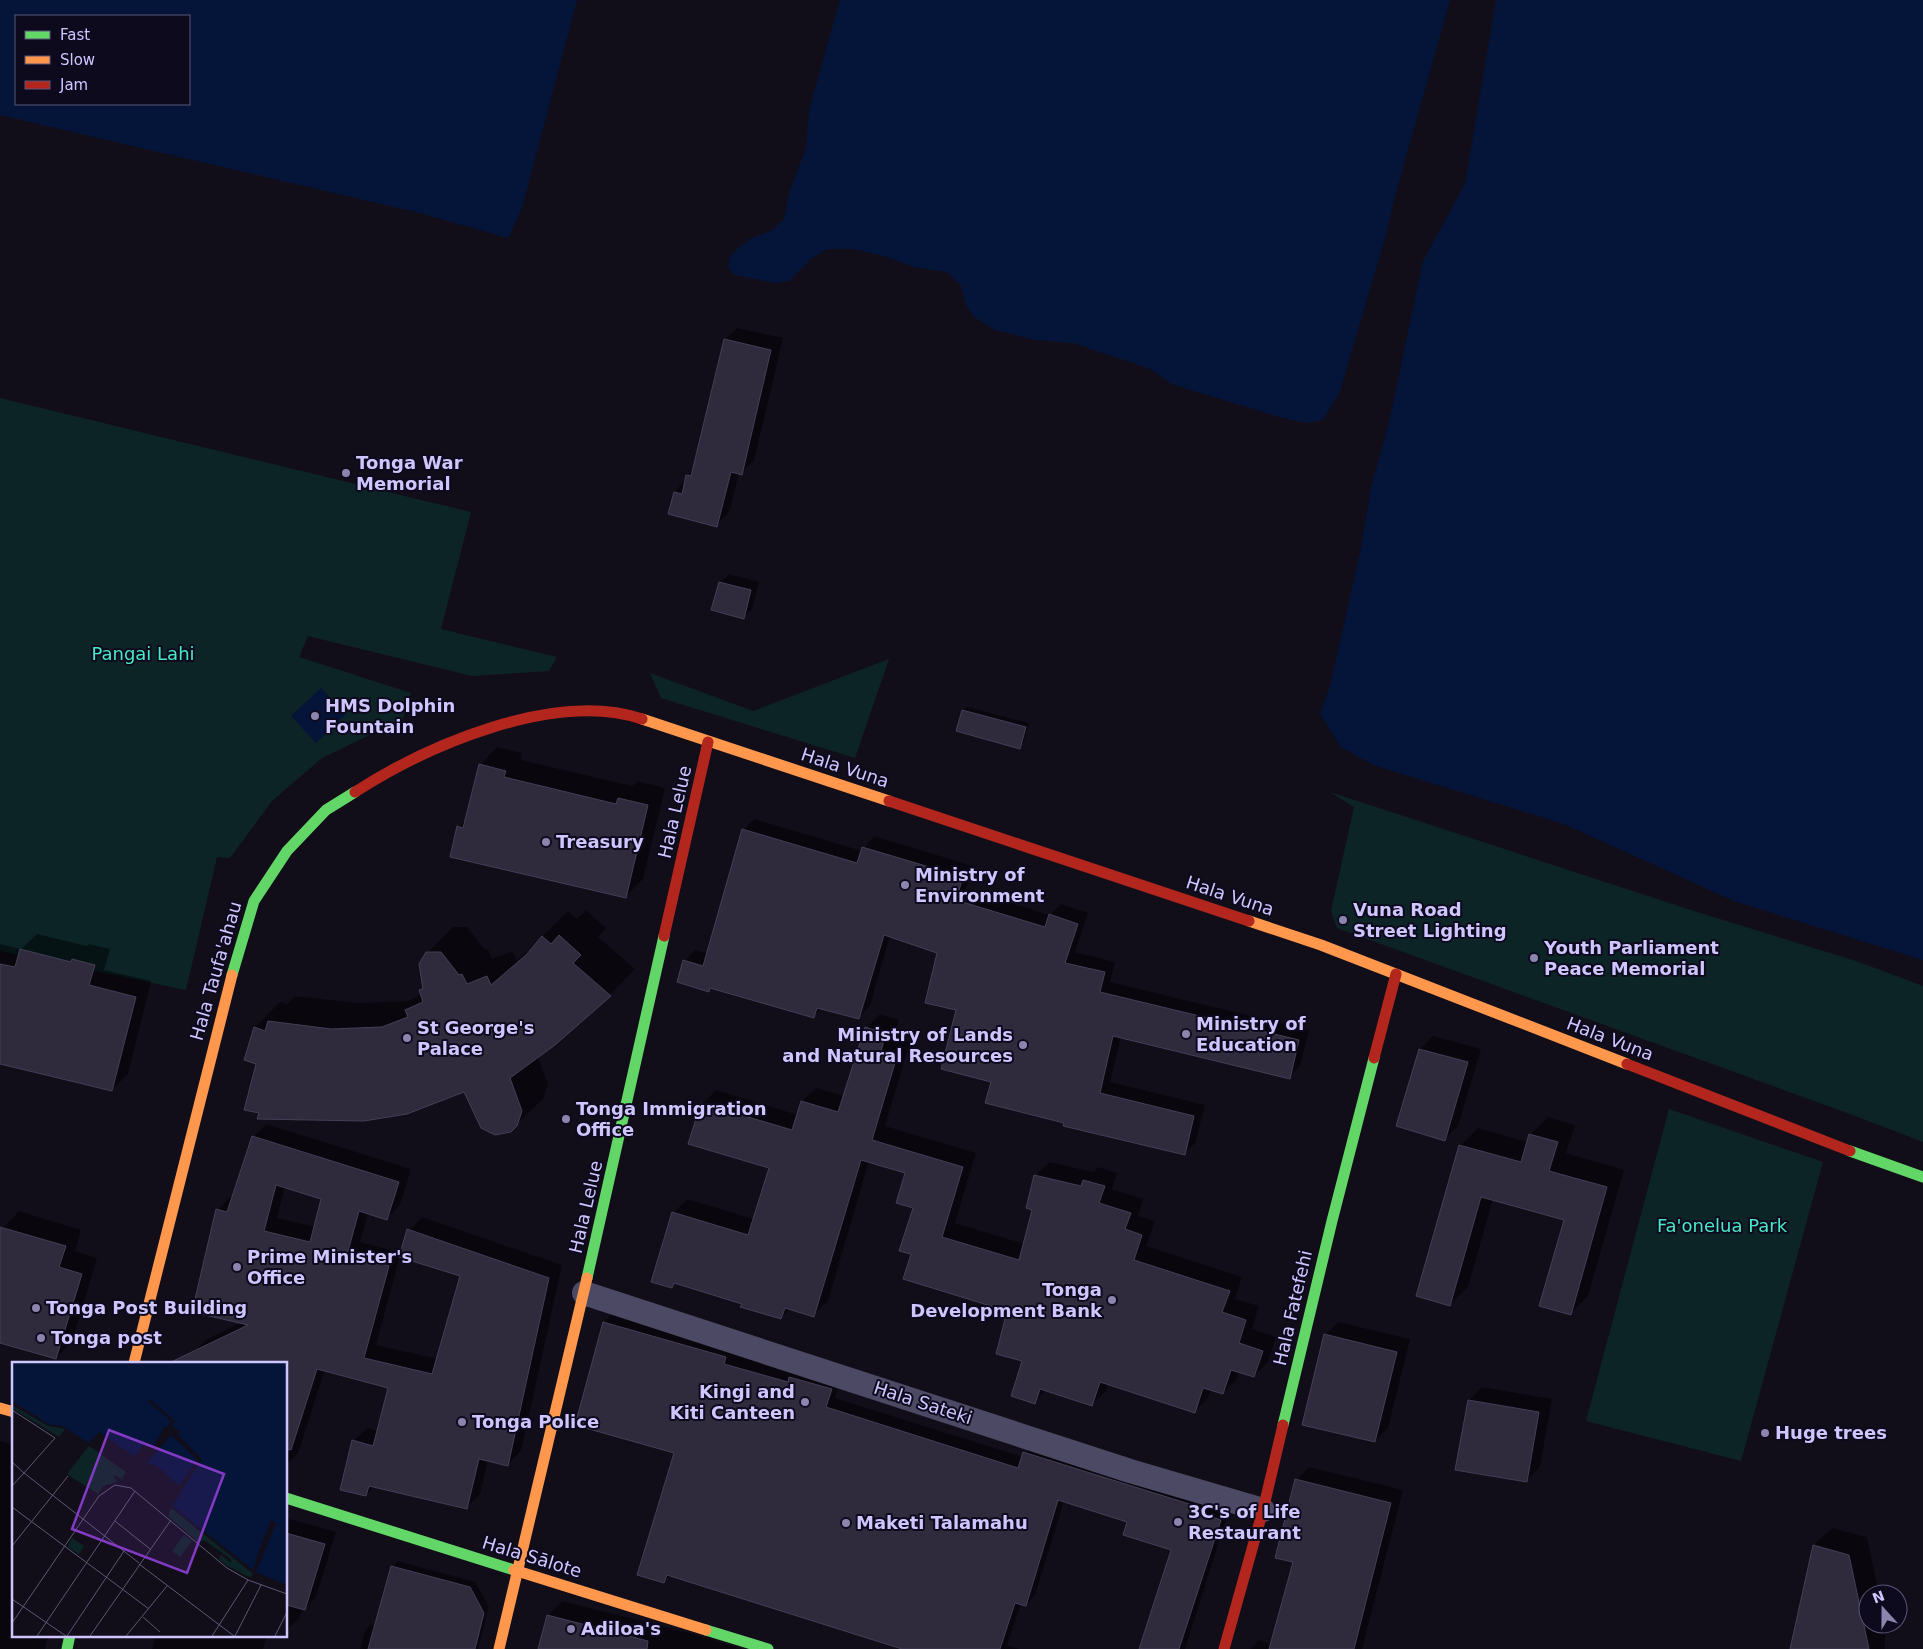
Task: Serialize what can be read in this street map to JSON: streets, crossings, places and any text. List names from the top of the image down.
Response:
{
  "streets": {
    "main road": [
      "Hala Vuna",
      "Hala Lelue",
      "Hala Taufa'ahau",
      "Hala Fatefehi",
      "Hala Sālote"
    ],
    "street": ["Hala Sateki"]
  },
  "crossings": [
    ["Hala Vuna", "Hala Lelue"],
    ["Hala Vuna", "Hala Taufa'ahau"],
    ["Hala Vuna", "Hala Fatefehi"],
    ["Hala Lelue", "Hala Sateki"],
    ["Hala Lelue", "Hala Sālote"],
    ["Hala Fatefehi", "Hala Sateki"]
  ],
  "parks": ["Pangai Lahi", "Fa'onelua Park"],
  "places": [
    "Tonga War Memorial",
    "HMS Dolphin Fountain",
    "Treasury",
    "Ministry of Environment",
    "Vuna Road Street Lighting",
    "Youth Parliament Peace Memorial",
    "Ministry of Education",
    "St George's Palace",
    "Ministry of Lands and Natural Resources",
    "Tonga Immigration Office",
    "Prime Minister's Office",
    "Tonga Development Bank",
    "Tonga Post Building",
    "Tonga post",
    "Kingi and Kiti Canteen",
    "Tonga Police",
    "Huge trees",
    "3C's of Life Restaurant",
    "Maketi Talamahu",
    "Adiloa's"
  ],
  "legend": ["Fast", "Slow", "Jam"],
  "north": "top"
}
